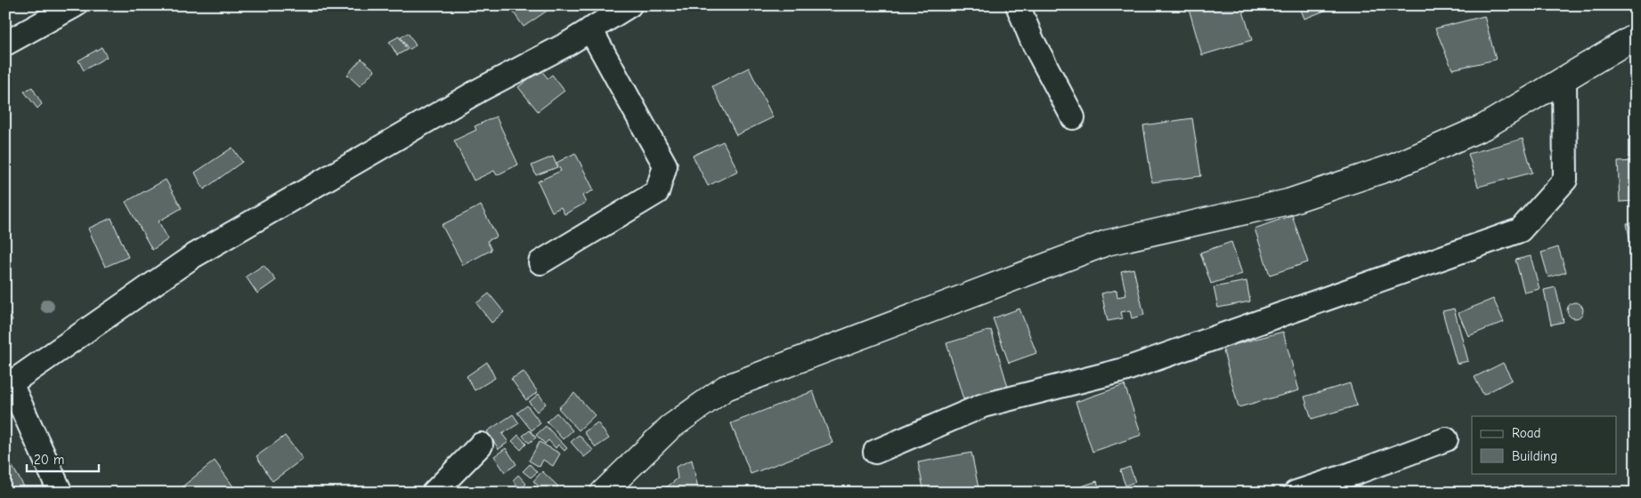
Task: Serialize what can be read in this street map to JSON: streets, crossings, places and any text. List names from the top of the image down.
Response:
{
  "legend": ["Road", "Building"],
  "scale_bar": "20 m"
}
